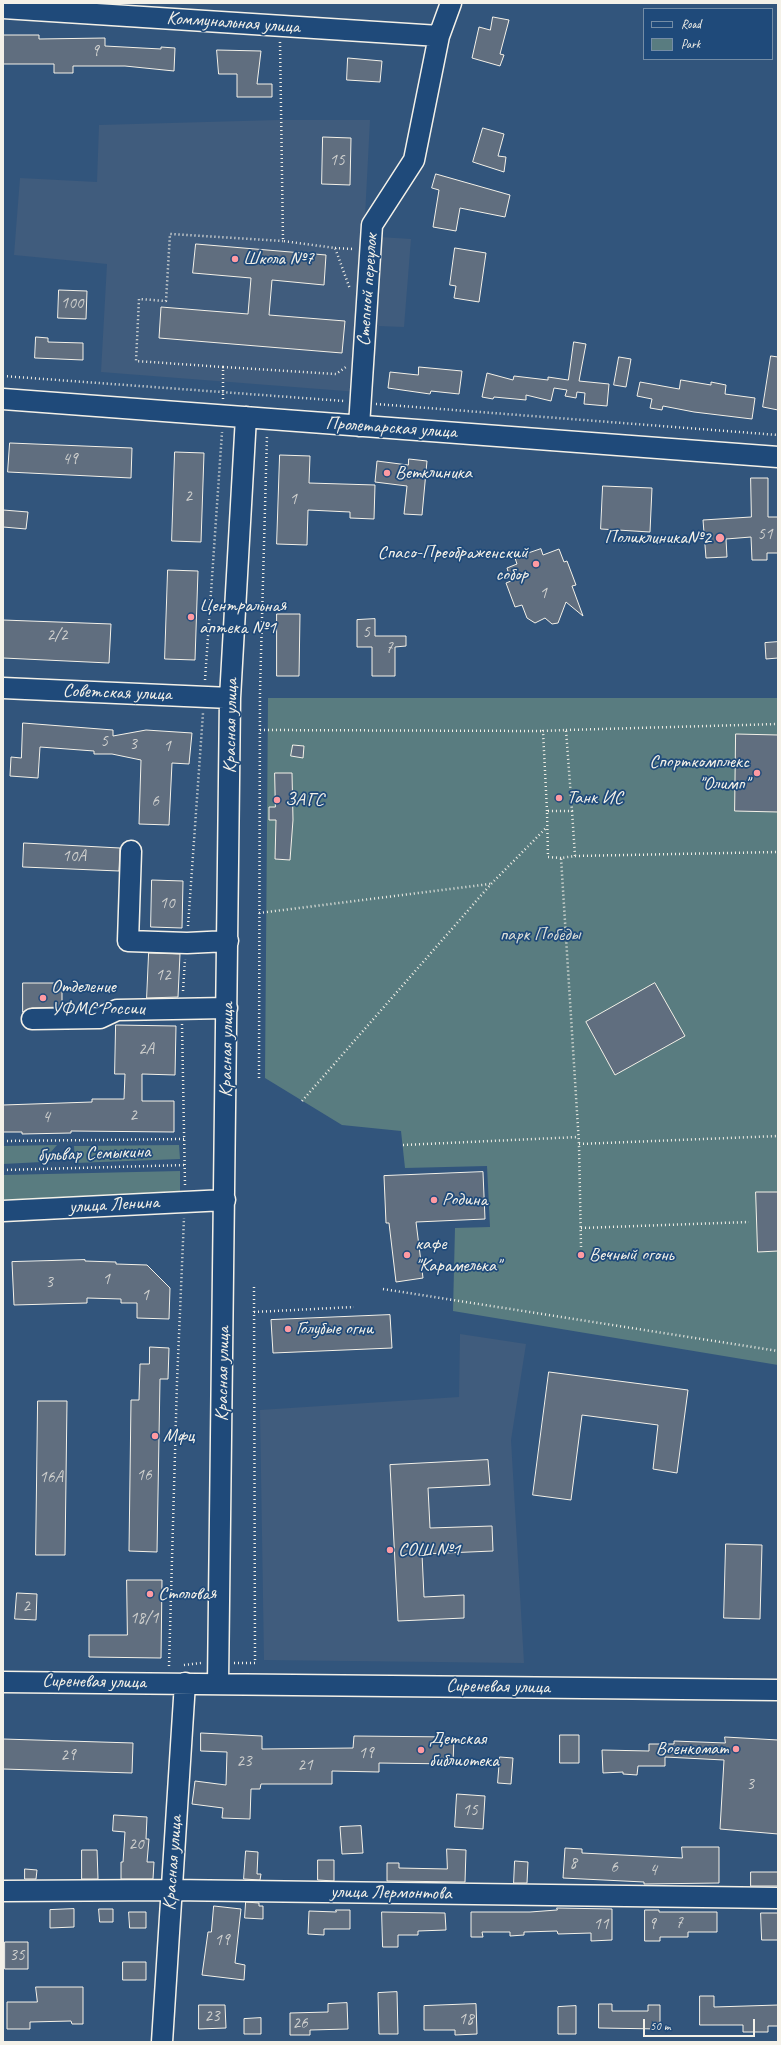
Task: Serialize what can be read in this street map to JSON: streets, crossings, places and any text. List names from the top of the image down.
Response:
{
  "streets": {
    "street": [
      "Коммунальная улица",
      "Степной переулок",
      "Пролетарская улица",
      "Советская улица",
      "Красная улица",
      "улица Ленина",
      "Сиреневая улица",
      "улица Лермонтова"
    ],
    "path": ["бульвар Семыкина"]
  },
  "crossings": [
    ["Коммунальная улица", "Степной переулок"],
    ["Степной переулок", "Пролетарская улица"],
    ["Пролетарская улица", "Красная улица"],
    ["Советская улица", "Красная улица"],
    ["Красная улица", "улица Ленина"],
    ["Красная улица", "Сиреневая улица"],
    ["Красная улица", "улица Лермонтова"]
  ],
  "parks": ["парк Победы"],
  "places": [
    "Школа №7",
    "Ветклиника",
    "Поликлиника№2",
    "Спасо-Преображенский собор",
    "Центральная аптека №1",
    "Спорткомплекс \"Олимп\"",
    "Танк ИС",
    "ЗАГС",
    "Отделение УФМС России",
    "Родина",
    "кафе \"Карамелька\"",
    "Вечный огонь",
    "Голубые огни",
    "Мфц",
    "СОШ №1",
    "Столовая",
    "Военкомат",
    "Детская библиотека"
  ],
  "house_numbers": [
    "9",
    "15",
    "100",
    "49",
    "2",
    "1",
    "51",
    "1",
    "5",
    "2/2",
    "7",
    "5",
    "3",
    "1",
    "6",
    "10А",
    "10",
    "12",
    "2А",
    "2",
    "4",
    "1",
    "3",
    "1",
    "16",
    "16А",
    "2",
    "18/1",
    "19",
    "29",
    "23",
    "21",
    "3",
    "15",
    "20",
    "8",
    "6",
    "4",
    "7",
    "11",
    "9",
    "19",
    "35",
    "23",
    "18",
    "26"
  ],
  "legend": ["Road", "Park"],
  "scale_bar": "50 m"
}
